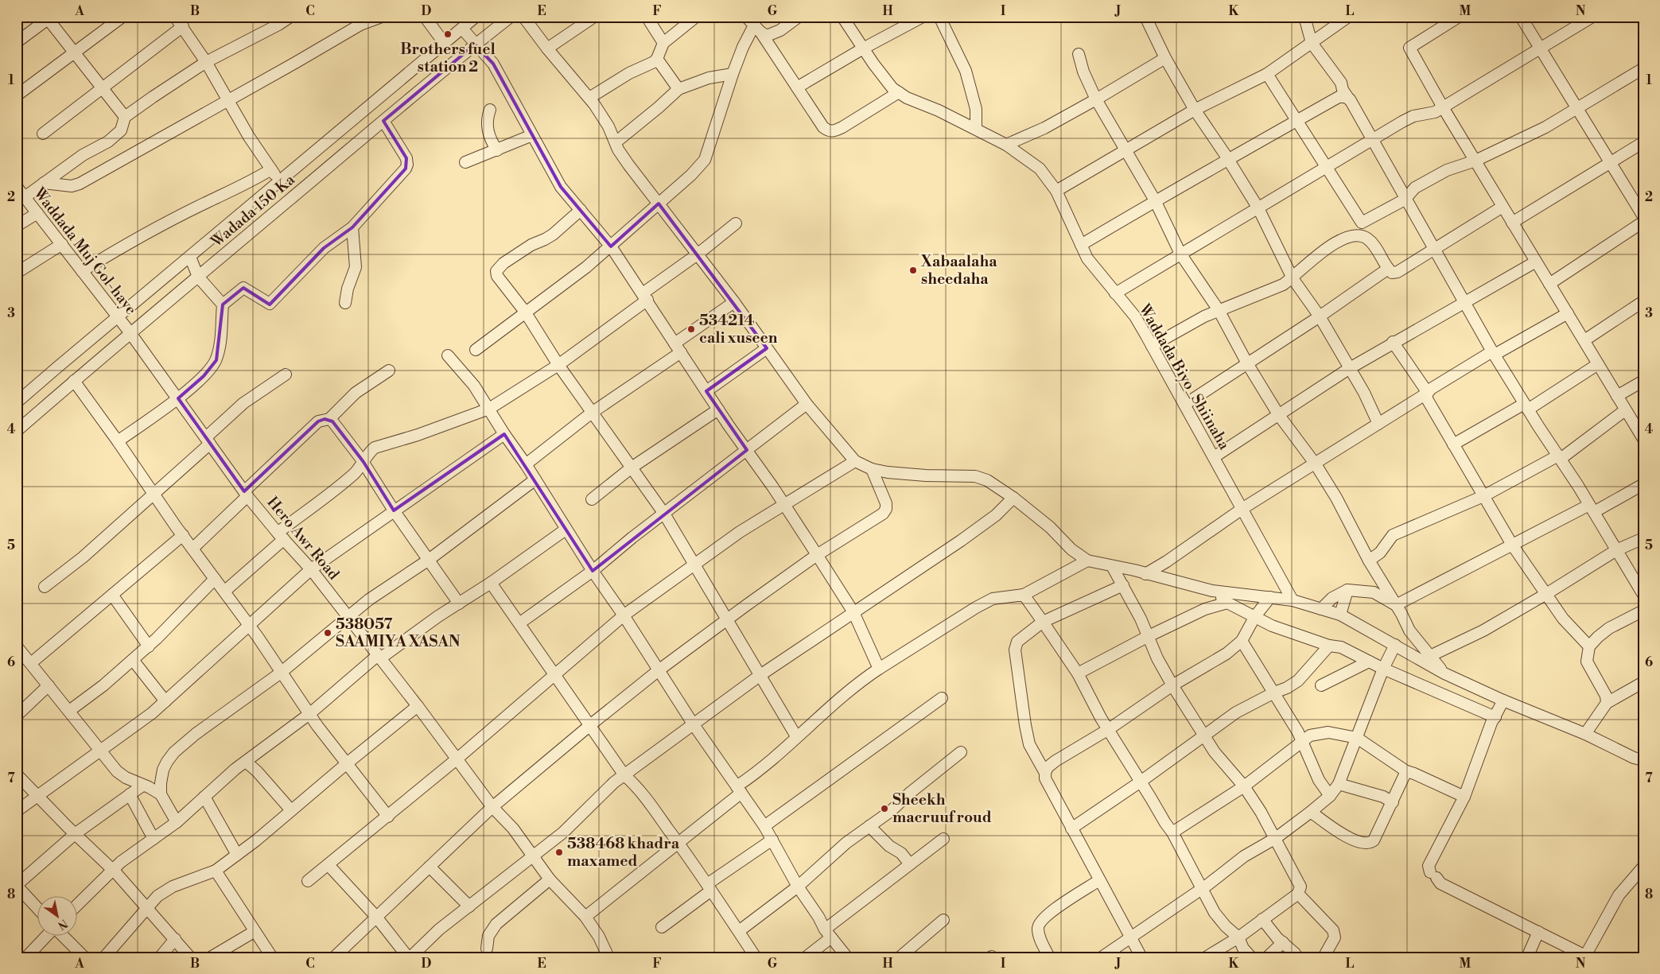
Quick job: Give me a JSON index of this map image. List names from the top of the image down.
{
  "streets": {
    "street": [
      "Wadada 150 Ka",
      "Waddada Muj Gol-haye",
      "Waddada Biyo_Shiinaha",
      "Hero Awr Road"
    ]
  },
  "crossings": [
    ["Wadada 150 Ka", "Waddada Muj Gol-haye"],
    ["Wadada 150 Ka", "Hero Awr Road"],
    ["Waddada Muj Gol-haye", "Hero Awr Road"]
  ],
  "places": [
    "Brothers fuel station 2",
    "Xabaalaha sheedaha",
    "534214 cali xuseen",
    "538057 SAAMIYA XASAN",
    "Sheekh macruuf roud",
    "538468 khadra maxamed"
  ],
  "north": "bottom right",
  "grid": {
    "columns": [
      "A",
      "B",
      "C",
      "D",
      "E",
      "F",
      "G",
      "H",
      "I",
      "J",
      "K",
      "L",
      "M",
      "N"
    ],
    "rows": [
      "1",
      "2",
      "3",
      "4",
      "5",
      "6",
      "7",
      "8"
    ]
  }
}
